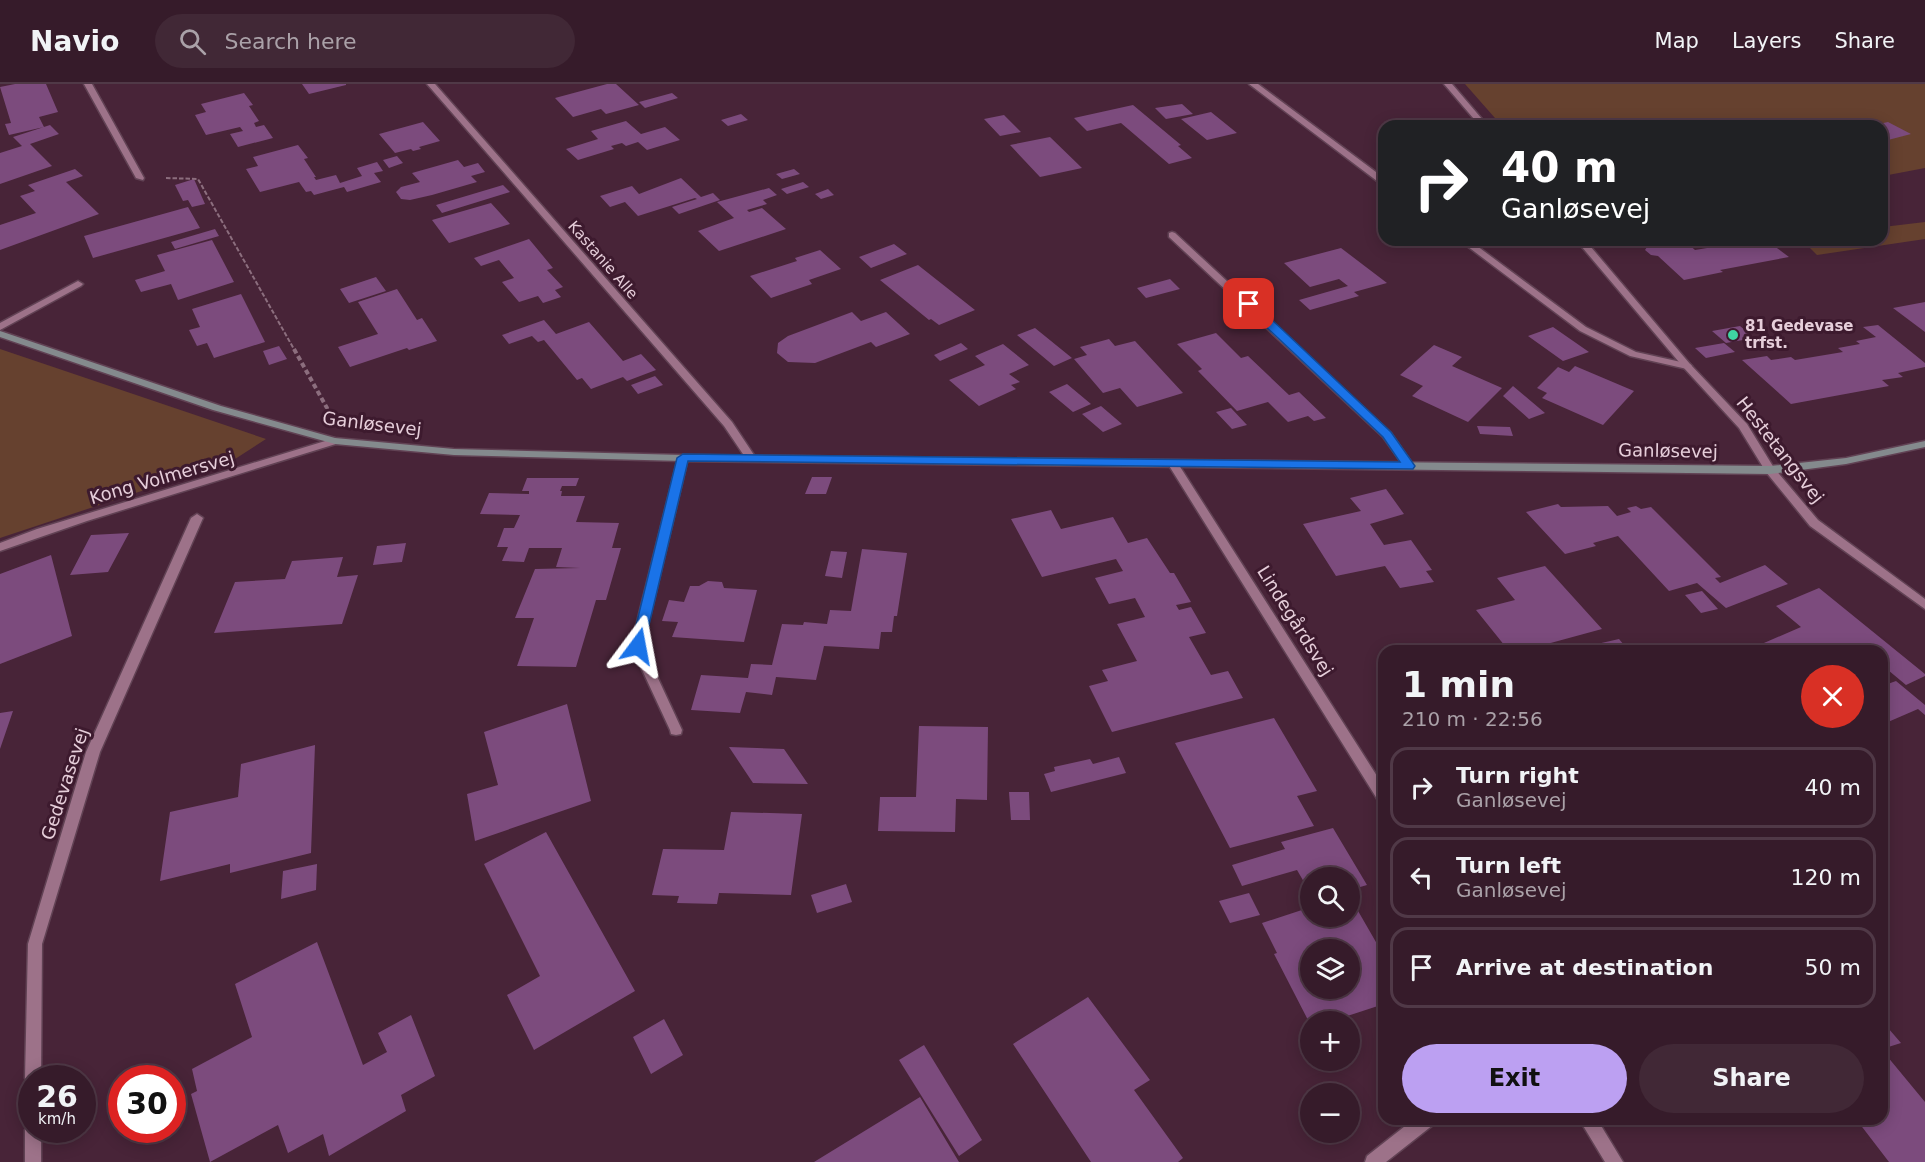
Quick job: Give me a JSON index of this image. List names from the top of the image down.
{
  "streets": {
    "street": [
      "Kastanie Alle",
      "Ganløsevej",
      "Hestetangsvej",
      "Kong Volmersvej",
      "Lindegårdsvej",
      "Gedevasevej"
    ]
  },
  "crossings": [
    ["Kastanie Alle", "Ganløsevej"],
    ["Ganløsevej", "Hestetangsvej"],
    ["Ganløsevej", "Kong Volmersvej"],
    ["Ganløsevej", "Lindegårdsvej"]
  ],
  "places": ["81 Gedevase trfst."],
  "page": {
    "header": "Navio",
    "search": "Search here",
    "nav": ["Map", "Layers", "Share"],
    "turn": ["40 m", "Ganløsevej"],
    "heading": ["1 min", "210 m · 22:56"],
    "list": [
      {
        "name": "Turn right",
        "note": "Ganløsevej",
        "value": "40 m"
      },
      {
        "name": "Turn left",
        "note": "Ganløsevej",
        "value": "120 m"
      },
      {
        "name": "Arrive at destination",
        "value": "50 m"
      }
    ],
    "map_buttons": ["+", "−"],
    "buttons": ["Exit", "Share"],
    "speed": "26 km/h",
    "limit": "30"
  }
}
